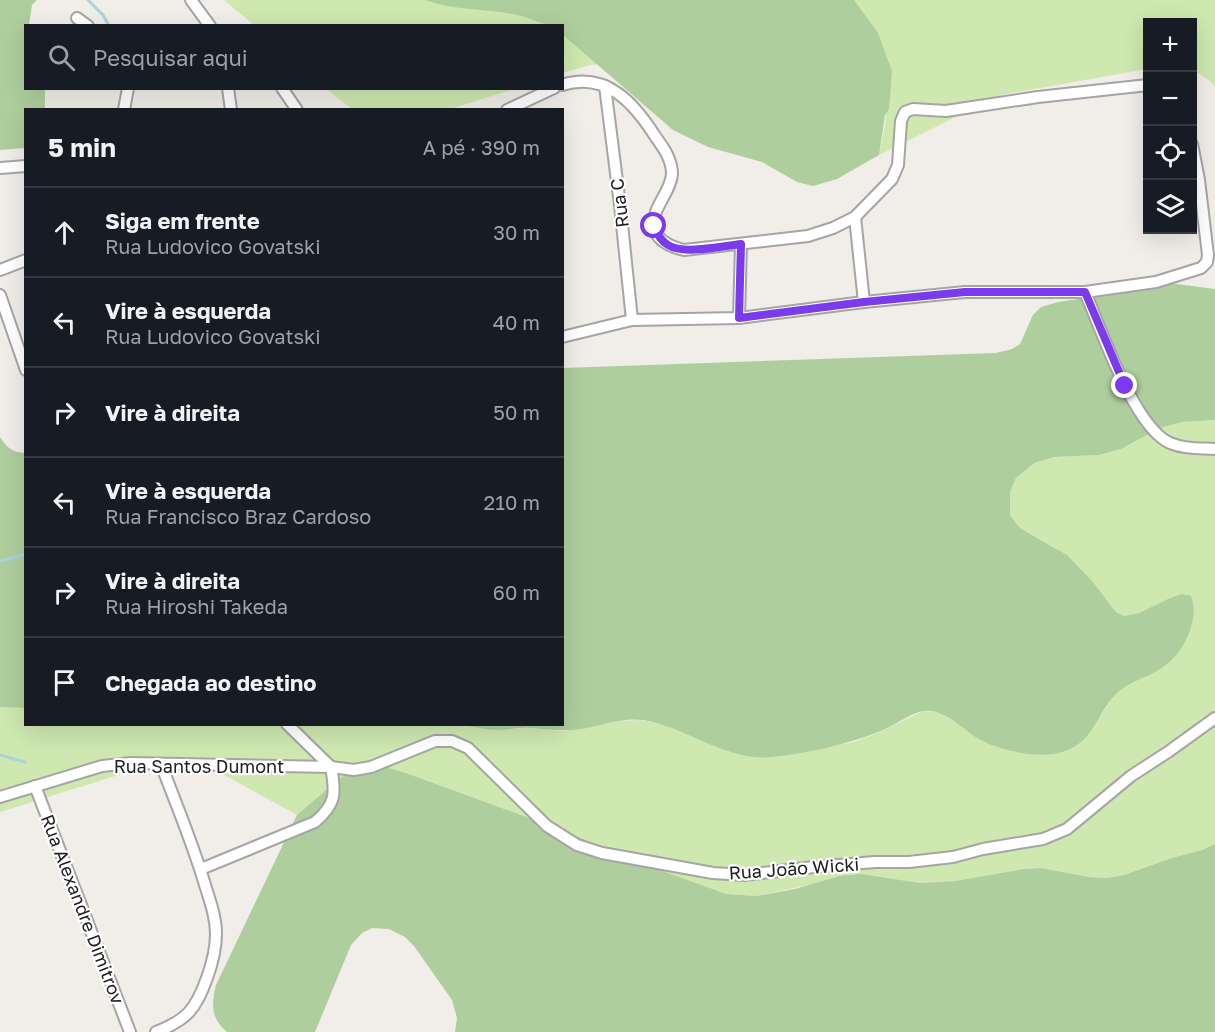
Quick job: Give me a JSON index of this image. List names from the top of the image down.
{
  "streets": {
    "street": [
      "Rua C",
      "Rua Santos Dumont",
      "Rua João Wicki",
      "Rua Alexandre Dimitrov"
    ]
  },
  "crossings": [
    ["Rua Santos Dumont", "Rua João Wicki"],
    ["Rua Santos Dumont", "Rua Alexandre Dimitrov"]
  ],
  "page": {
    "map_buttons": ["+", "−"],
    "search": "Pesquisar aqui",
    "heading": ["5 min", "A pé · 390 m"],
    "list": [
      ["Siga em frente", "Rua Ludovico Govatski", "30 m"],
      ["Vire à esquerda", "Rua Ludovico Govatski", "40 m"],
      ["Vire à direita", "50 m"],
      ["Vire à esquerda", "Rua Francisco Braz Cardoso", "210 m"],
      ["Vire à direita", "Rua Hiroshi Takeda", "60 m"],
      "Chegada ao destino"
    ]
  }
}
